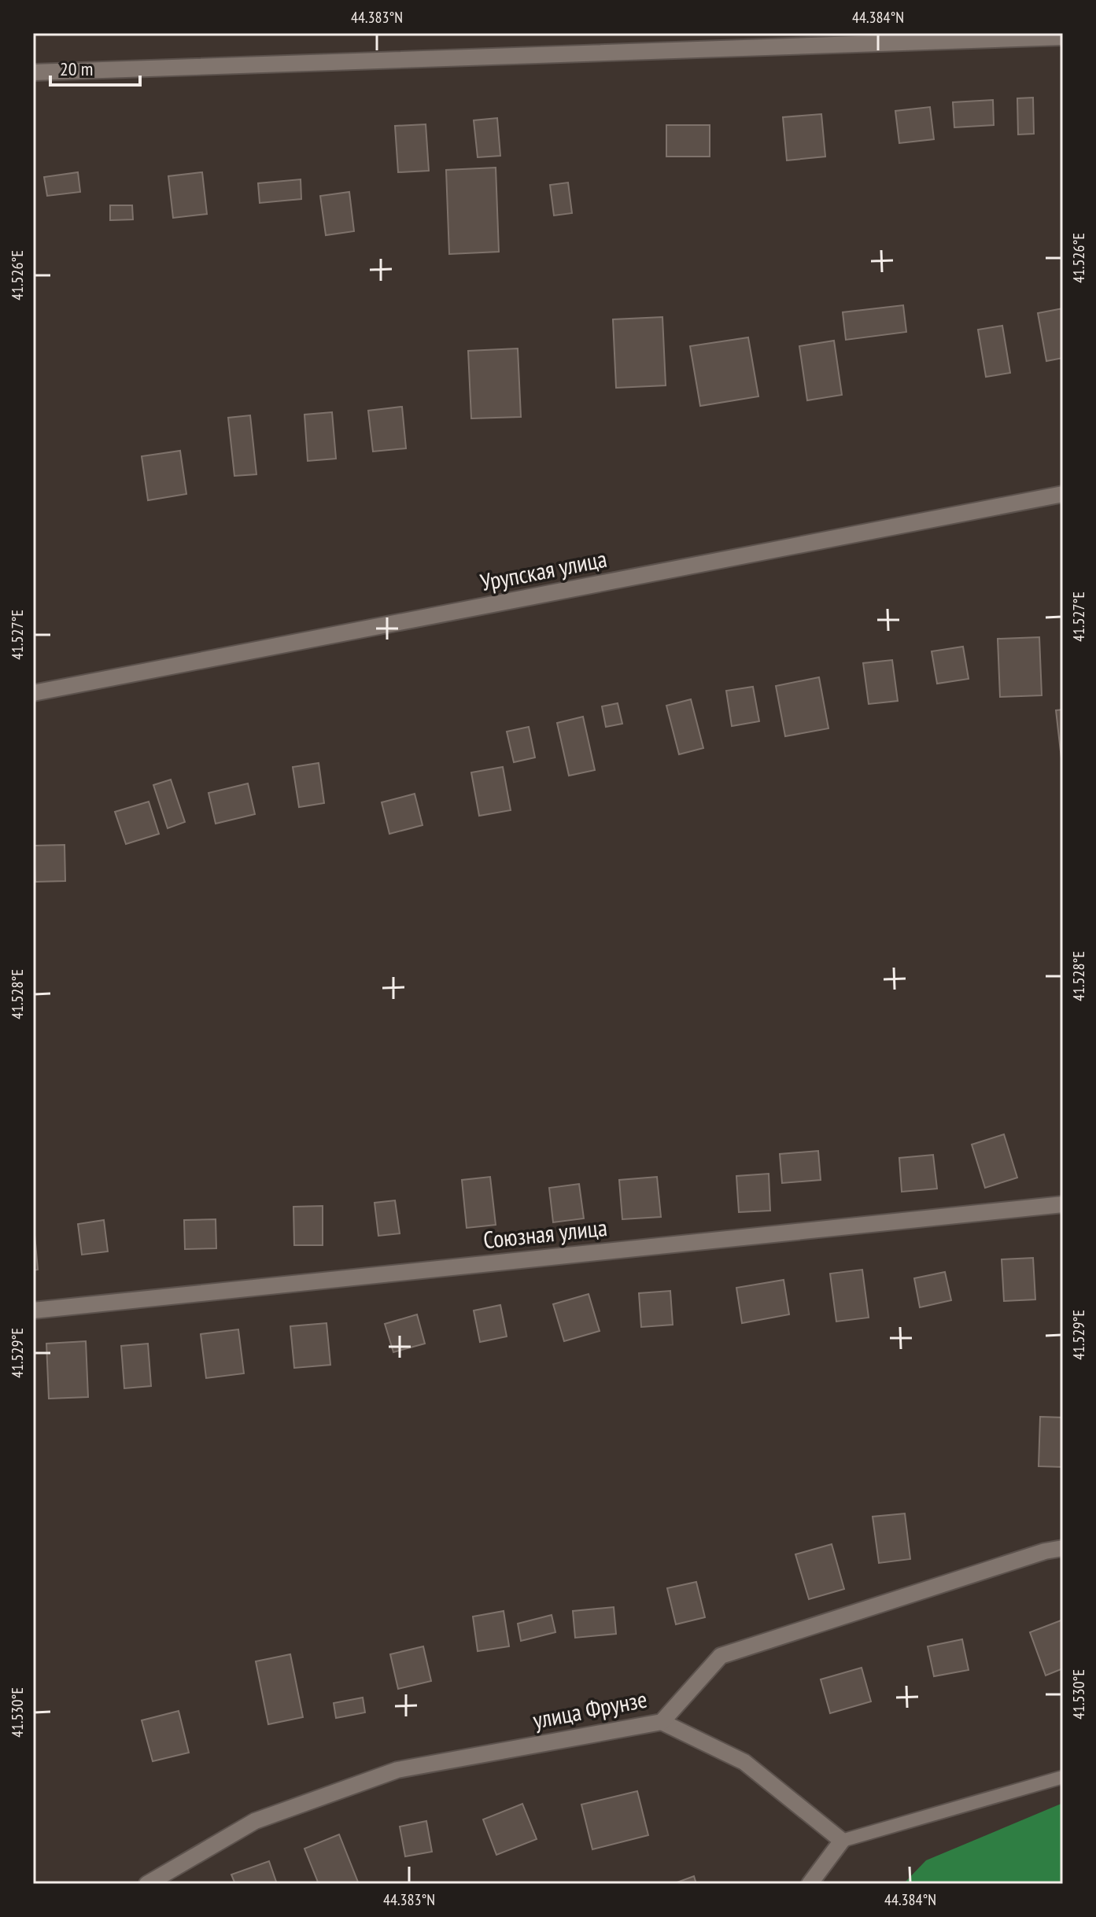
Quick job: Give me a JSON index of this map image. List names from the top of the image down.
{
  "streets": {
    "street": ["Урупская улица", "Союзная улица", "улица Фрунзе"]
  },
  "scale_bar": "20 m",
  "coordinates": [
    "44.383°N",
    "44.384°N",
    "41.526°E",
    "41.527°E",
    "41.528°E",
    "41.529°E",
    "41.530°E"
  ]
}
